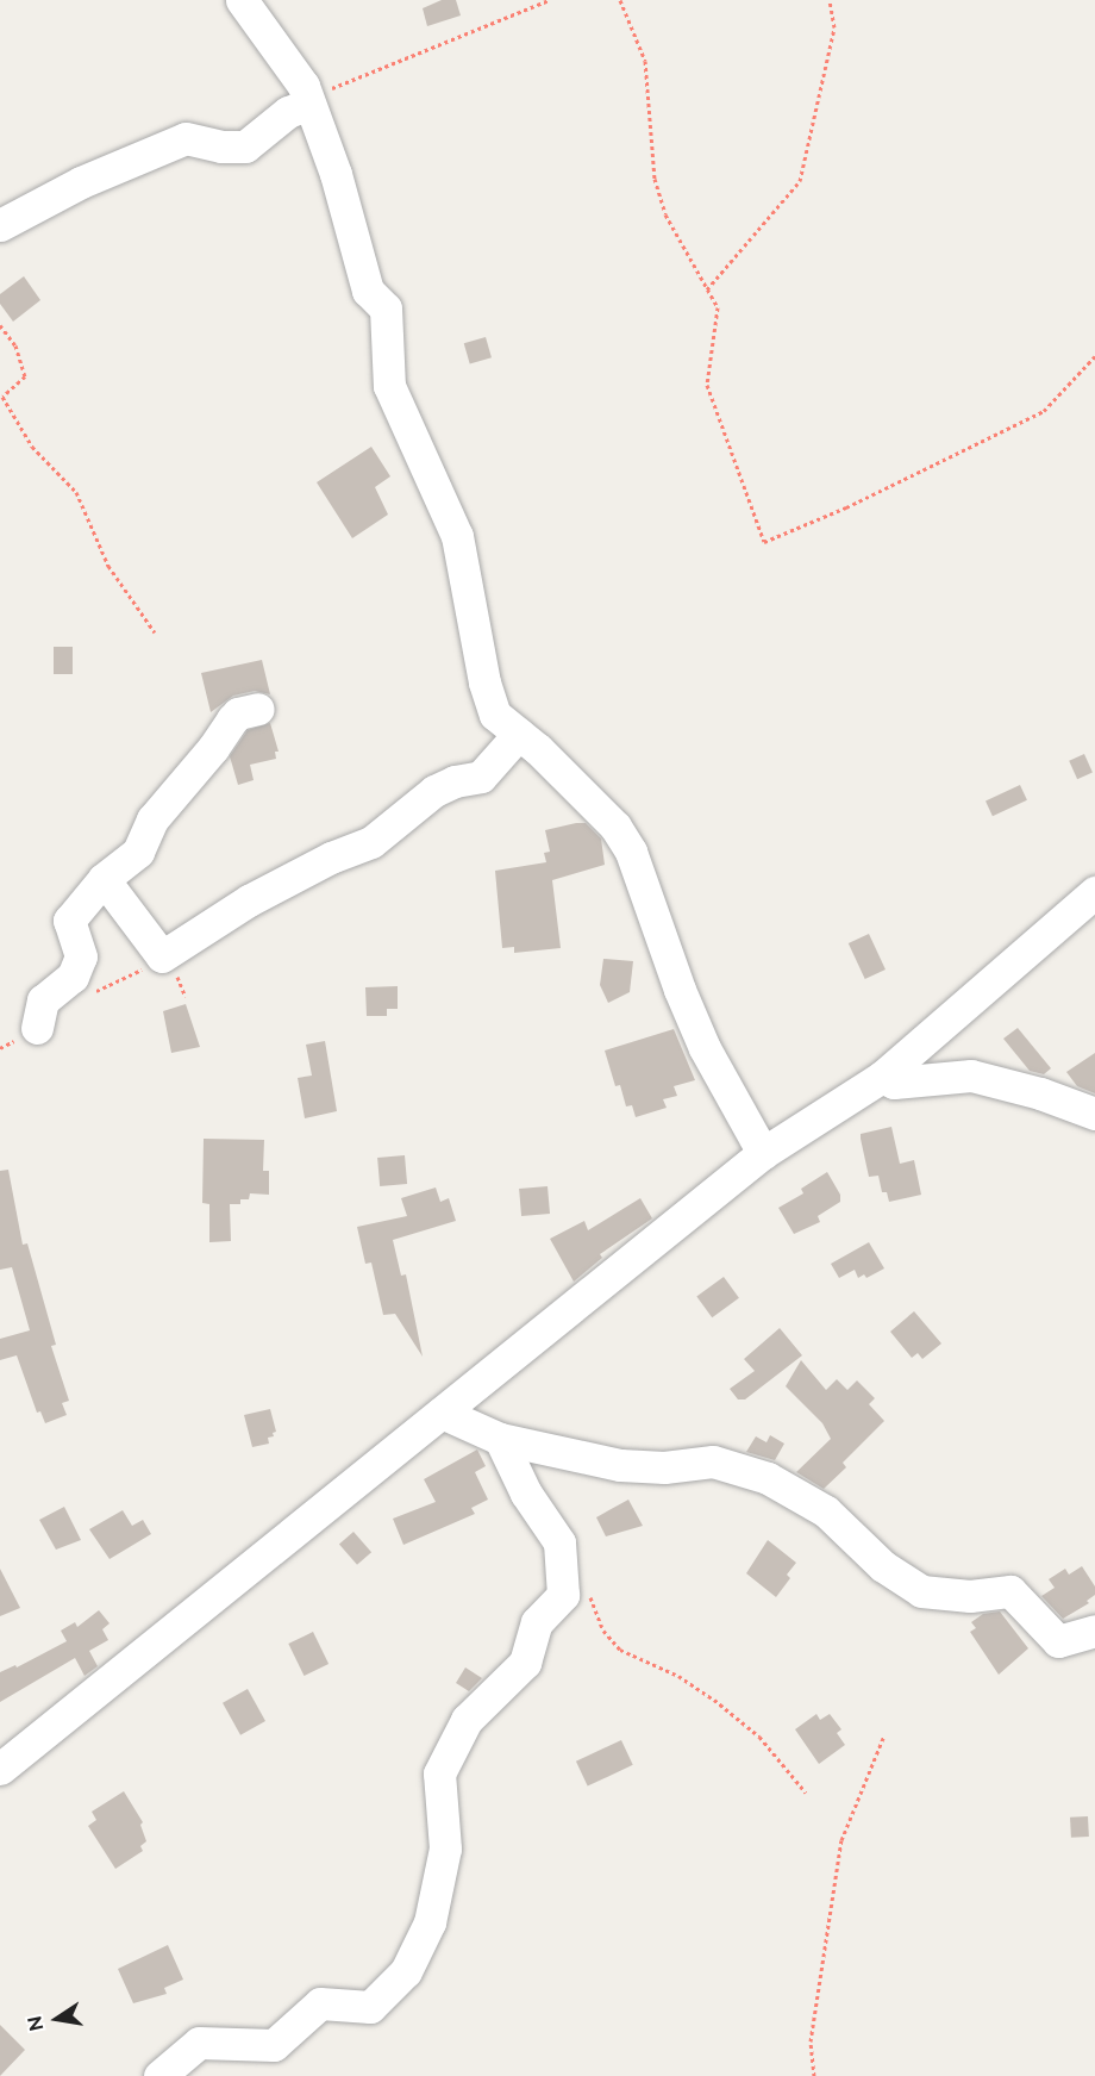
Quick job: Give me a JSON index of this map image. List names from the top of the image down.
{
  "north": "left"
}
